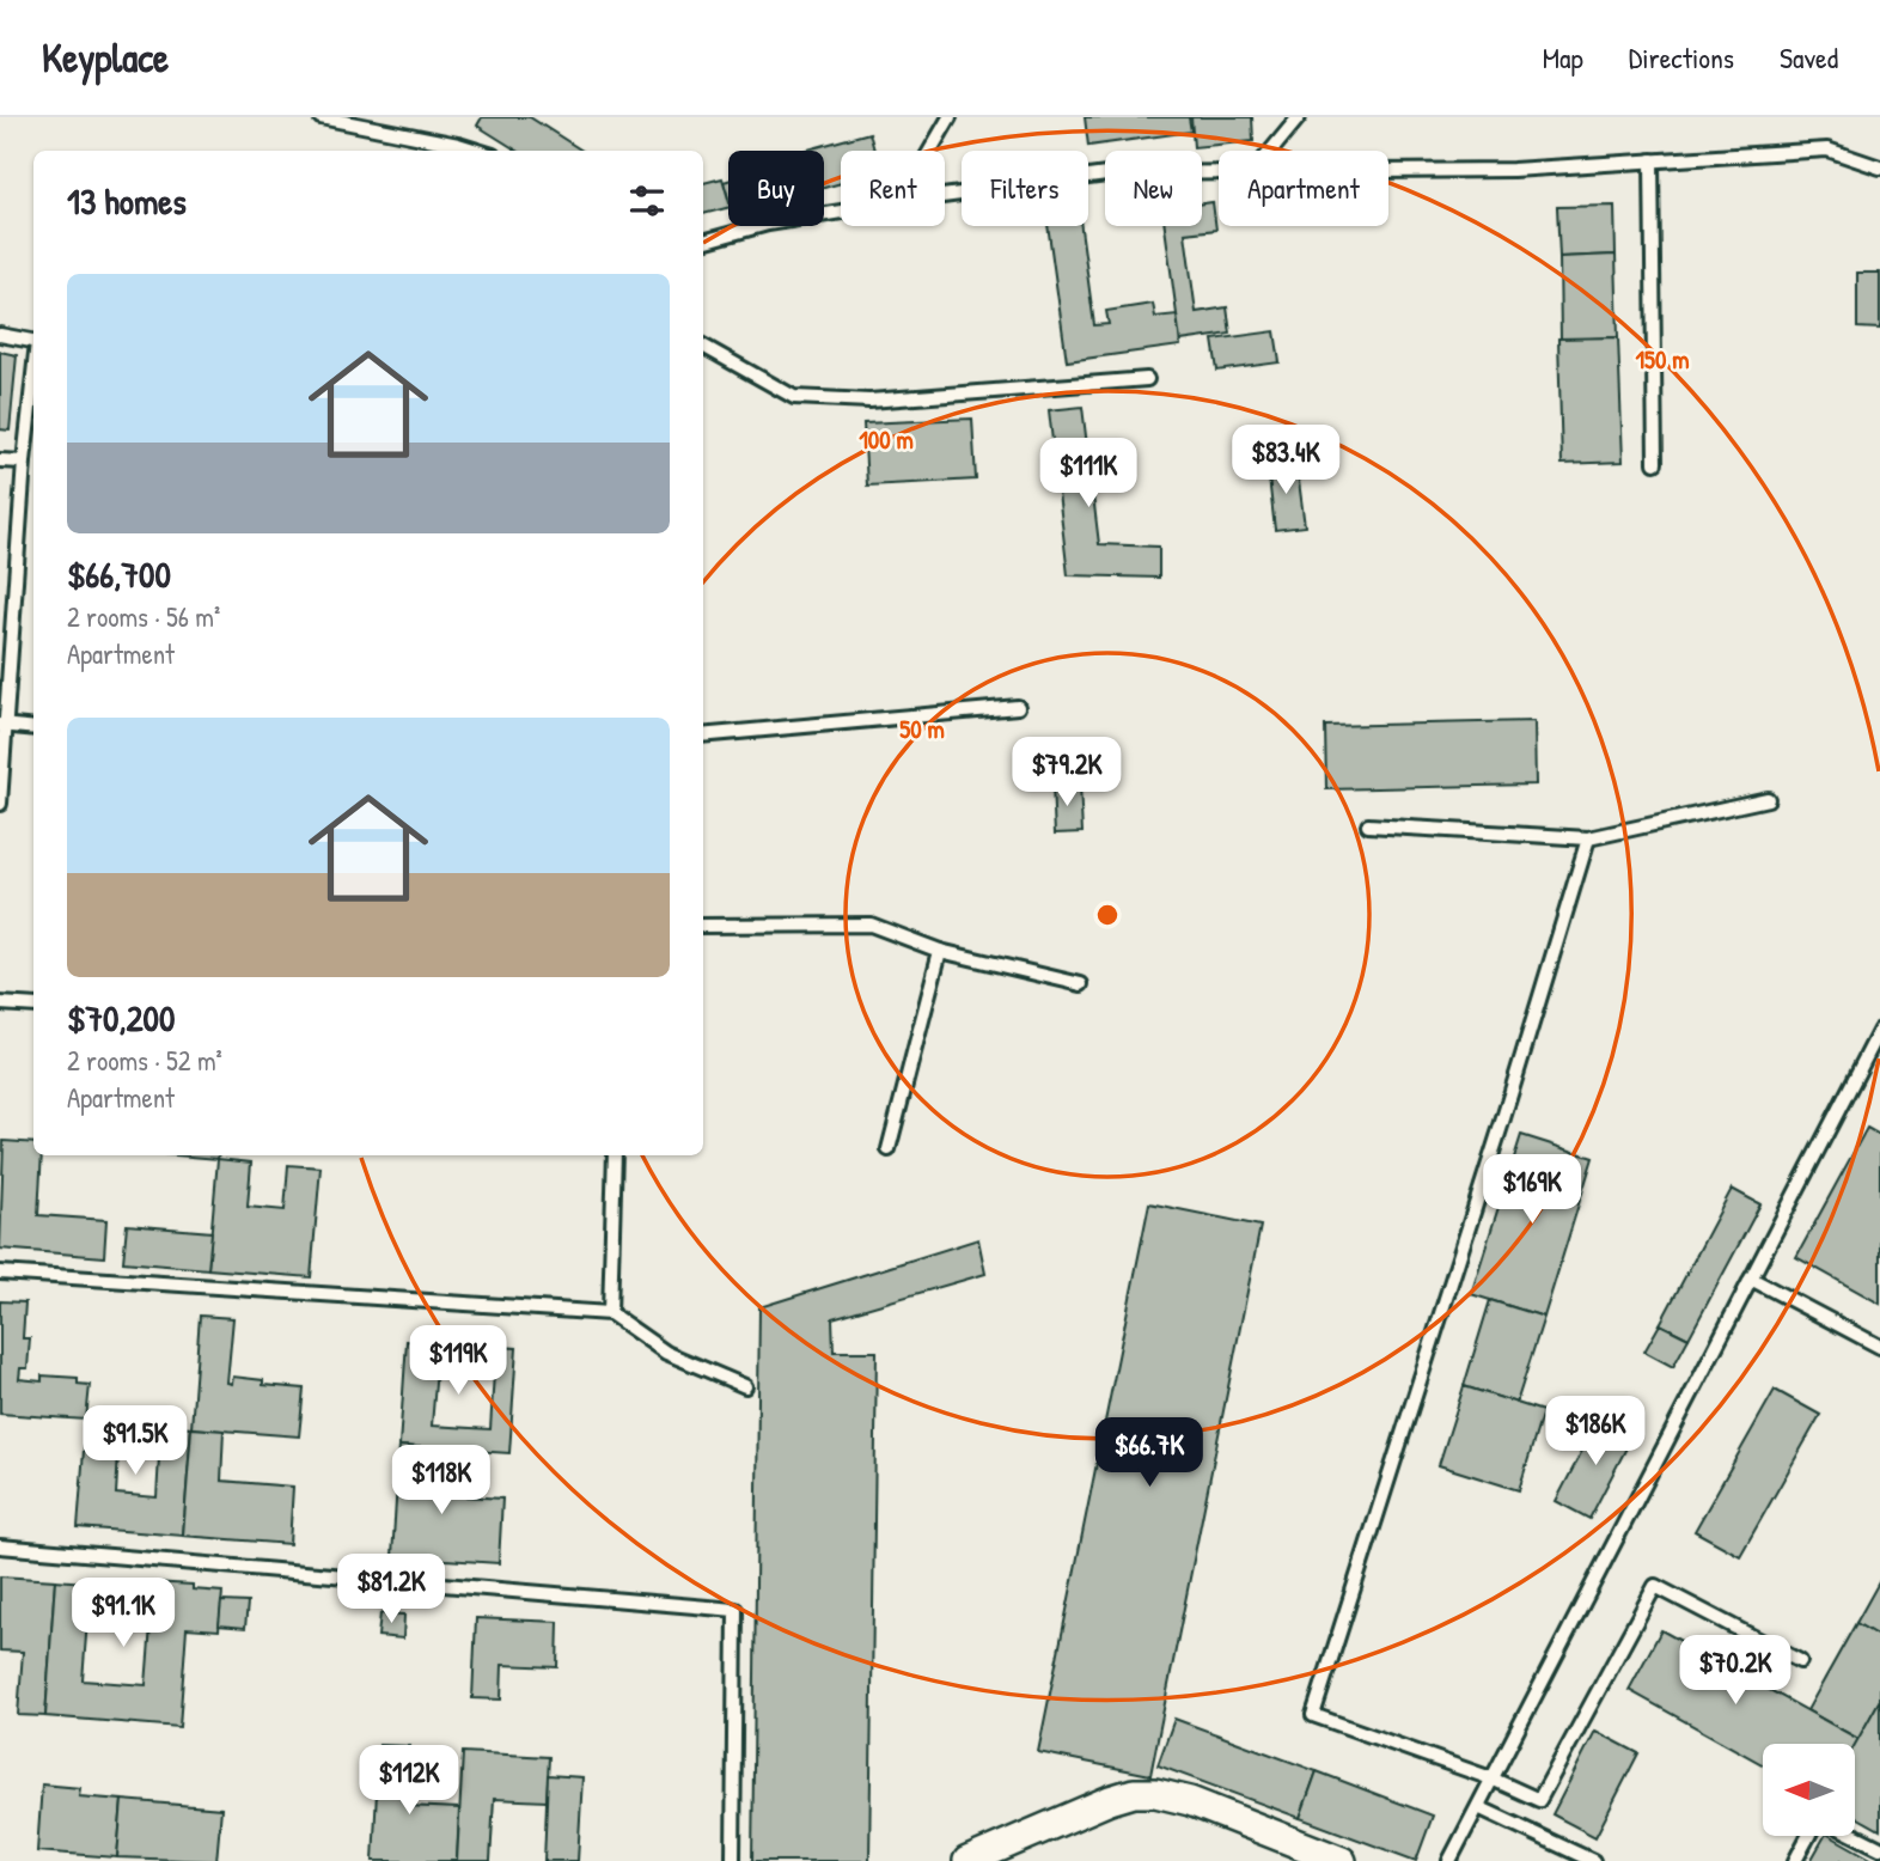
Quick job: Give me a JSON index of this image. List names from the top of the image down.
{
  "north": "left",
  "page": {
    "header": "Keyplace",
    "nav": ["Map", "Directions", "Saved"],
    "chip": [
      "Buy",
      "Rent",
      "Filters",
      "New",
      "Apartment"
    ],
    "heading": "13 homes",
    "list": [
      {
        "name": "$66,700",
        "note": "2 rooms · 56 m² · Apartment"
      },
      {
        "name": "$70,200",
        "note": "2 rooms · 52 m² · Apartment"
      }
    ],
    "price": [
      "$83.4K",
      "$111K",
      "$79.2K",
      "$169K",
      "$119K",
      "$186K",
      "$91.5K",
      "$66.7K",
      "$118K",
      "$81.2K",
      "$91.1K",
      "$70.2K",
      "$112K"
    ]
  },
  "rings": ["150 m", "100 m", "50 m"]
}
